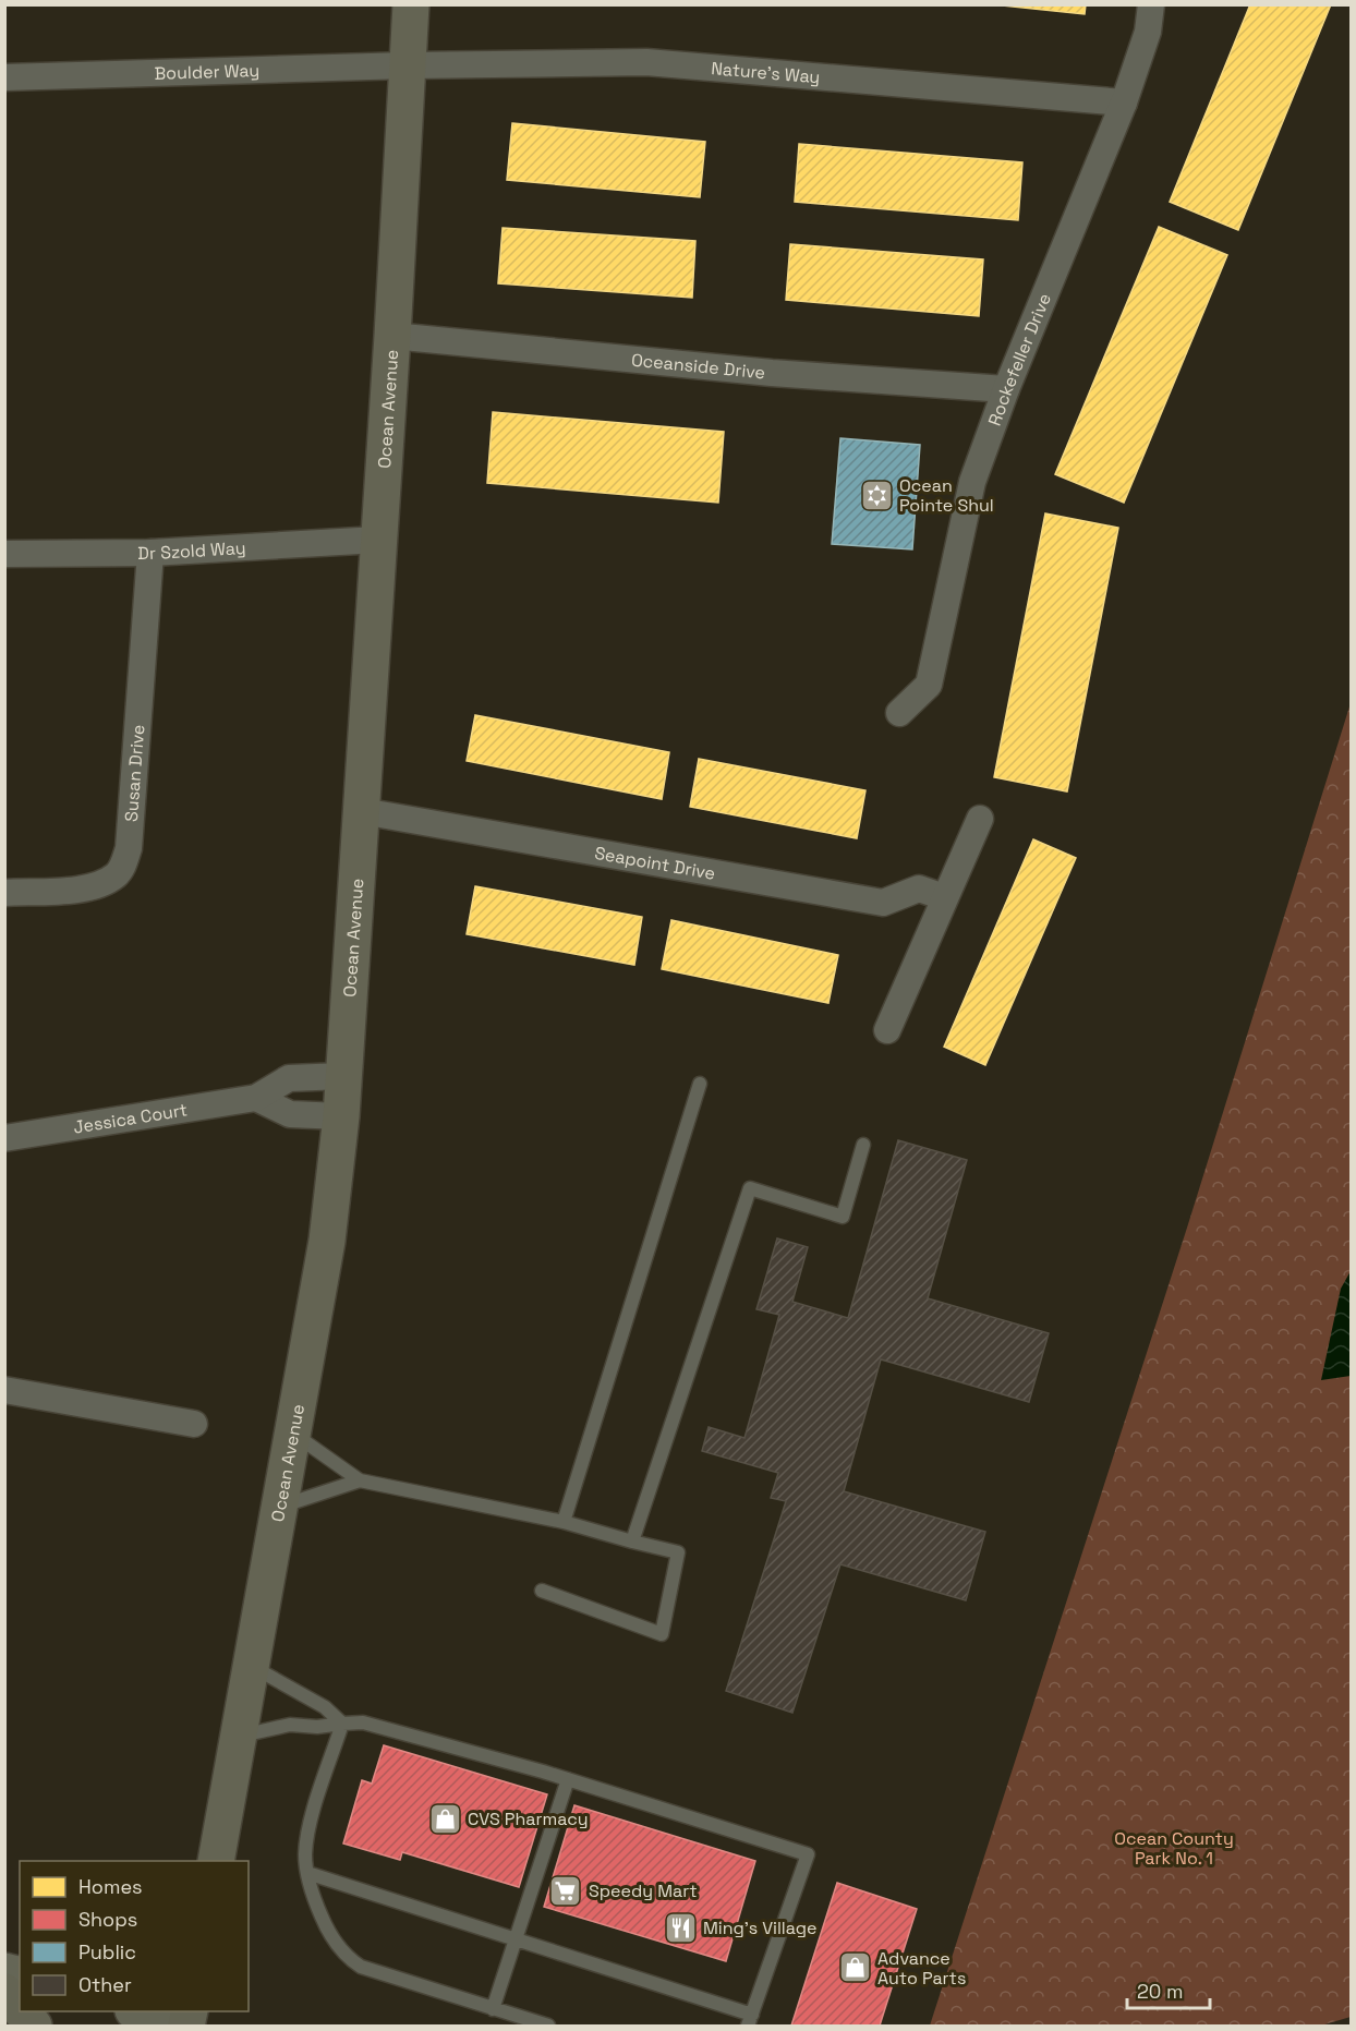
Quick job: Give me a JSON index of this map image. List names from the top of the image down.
{
  "streets": {
    "main road": ["Ocean Avenue"],
    "street": [
      "Boulder Way",
      "Nature's Way",
      "Rockefeller Drive",
      "Oceanside Drive",
      "Dr Szold Way",
      "Susan Drive",
      "Seapoint Drive",
      "Jessica Court"
    ]
  },
  "crossings": [
    ["Boulder Way", "Nature's Way"],
    ["Boulder Way", "Ocean Avenue"],
    ["Nature's Way", "Rockefeller Drive"],
    ["Nature's Way", "Ocean Avenue"],
    ["Rockefeller Drive", "Oceanside Drive"],
    ["Oceanside Drive", "Ocean Avenue"],
    ["Ocean Avenue", "Dr Szold Way"],
    ["Ocean Avenue", "Seapoint Drive"],
    ["Ocean Avenue", "Jessica Court"],
    ["Dr Szold Way", "Susan Drive"]
  ],
  "parks": ["Ocean County Park No. 1"],
  "places": {
    "synagogue": ["Ocean Pointe Shul"],
    "shop": ["CVS Pharmacy", "Advance Auto Parts"],
    "supermarket": ["Speedy Mart"],
    "restaurant": ["Ming's Village"]
  },
  "legend": [
    "Homes",
    "Shops",
    "Public",
    "Other"
  ],
  "scale_bar": "20 m"
}
